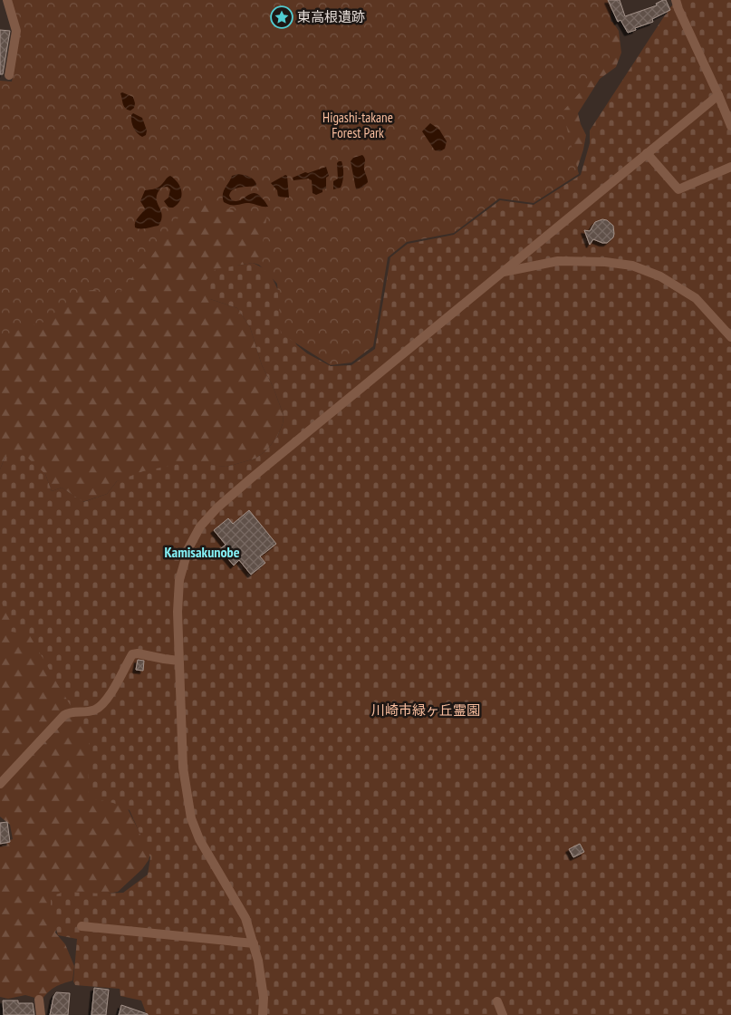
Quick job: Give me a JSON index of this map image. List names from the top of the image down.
{
  "districts": ["Kamisakunobe"],
  "parks": ["Higashi-takane Forest Park", "川崎市緑ヶ丘霊園"],
  "places": {
    "place": ["東高根遺跡"]
  }
}
